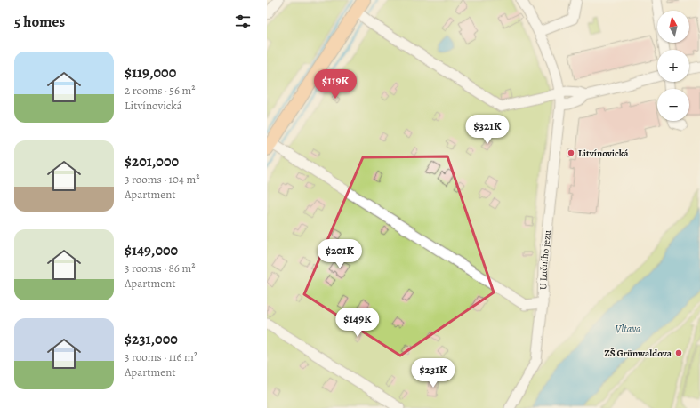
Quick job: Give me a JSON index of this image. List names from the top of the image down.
{
  "streets": {
    "street": ["U Lučního jezu"]
  },
  "water": ["Vltava"],
  "places": ["Litvínovická", "ZŠ Grünwaldova"],
  "north": "top",
  "page": {
    "heading": "5 homes",
    "map_buttons": ["+", "−"],
    "list": [
      {
        "name": "$119,000",
        "note": "2 rooms · 56 m² · Litvínovická"
      },
      {
        "name": "$201,000",
        "note": "3 rooms · 104 m² · Apartment"
      },
      {
        "name": "$149,000",
        "note": "3 rooms · 86 m² · Apartment"
      },
      {
        "name": "$231,000",
        "note": "3 rooms · 116 m² · Apartment"
      }
    ],
    "price": [
      "$119K",
      "$321K",
      "$201K",
      "$149K",
      "$231K"
    ]
  }
}
